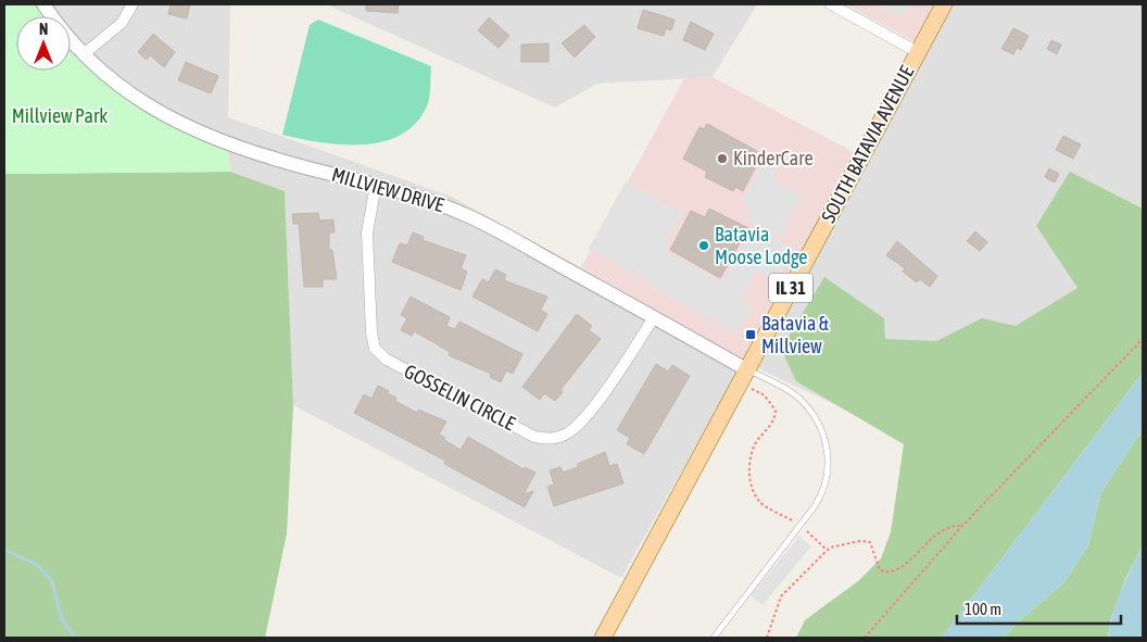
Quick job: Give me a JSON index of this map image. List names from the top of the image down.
{
  "streets": {
    "main road": ["SOUTH BATAVIA AVENUE", "IL 31"],
    "street": ["MILLVIEW DRIVE", "GOSSELIN CIRCLE"]
  },
  "crossings": [
    ["SOUTH BATAVIA AVENUE", "MILLVIEW DRIVE"],
    ["MILLVIEW DRIVE", "GOSSELIN CIRCLE"]
  ],
  "parks": ["Millview Park"],
  "places": {
    "other": ["KinderCare", "Batavia Moose Lodge"],
    "transit": ["Batavia & Millview"]
  },
  "scale_bar": "100 m",
  "north": "top"
}
